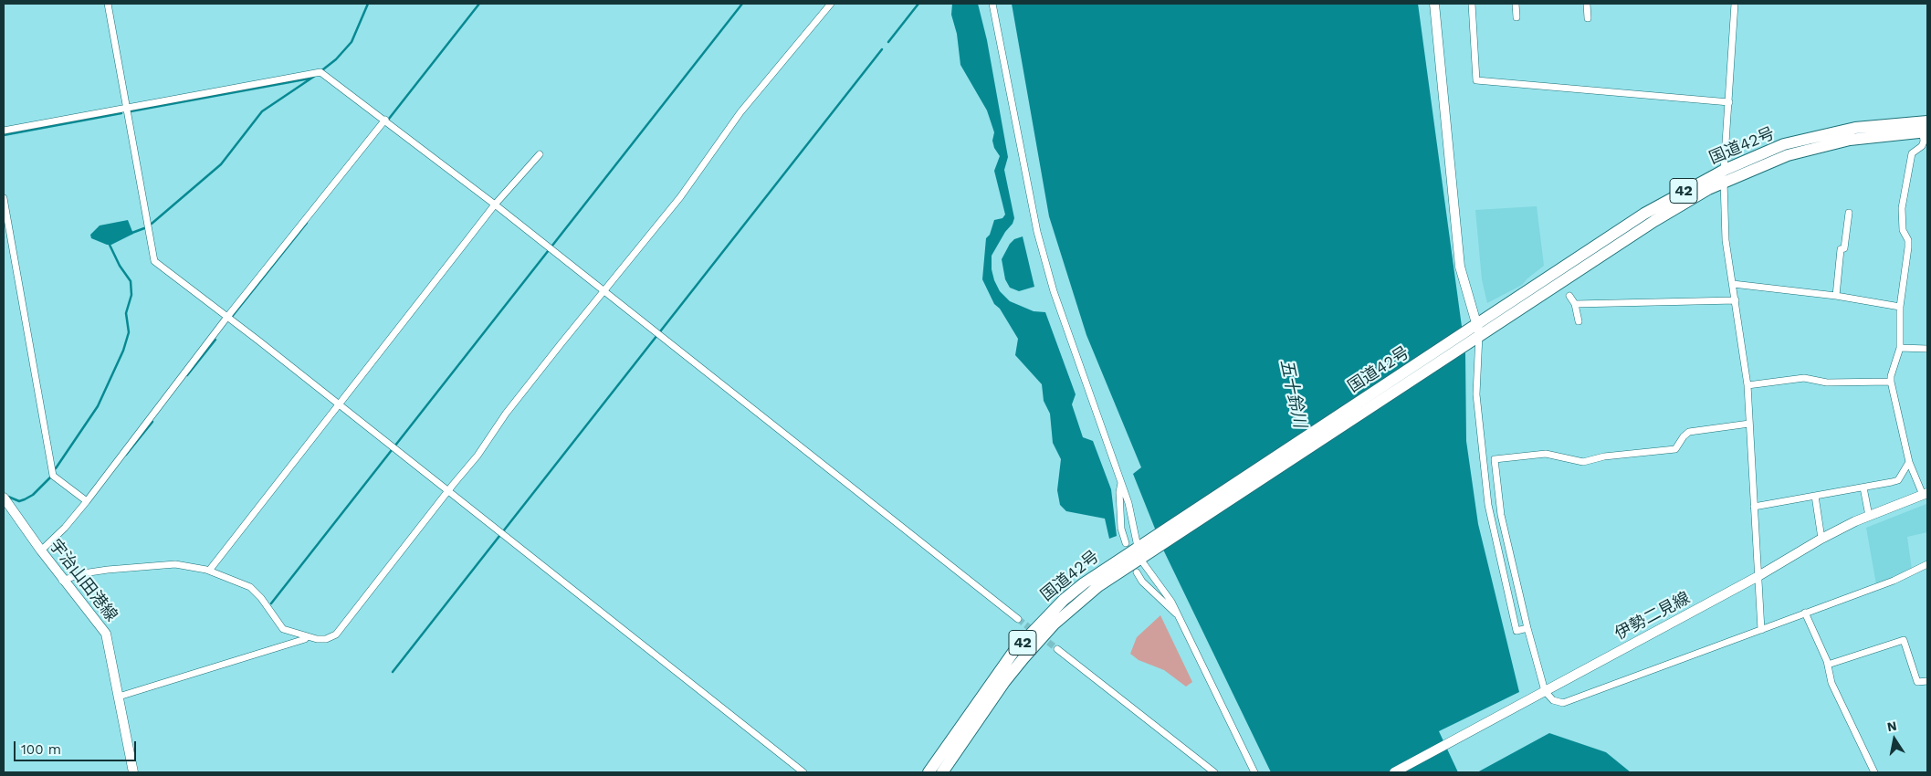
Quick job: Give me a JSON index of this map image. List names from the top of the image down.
{
  "streets": {
    "highway": ["国道42号", "42"],
    "main road": ["宇治山田港線", "伊勢二見線"]
  },
  "water": ["五十鈴川"],
  "scale_bar": "100 m",
  "north": "top"
}
